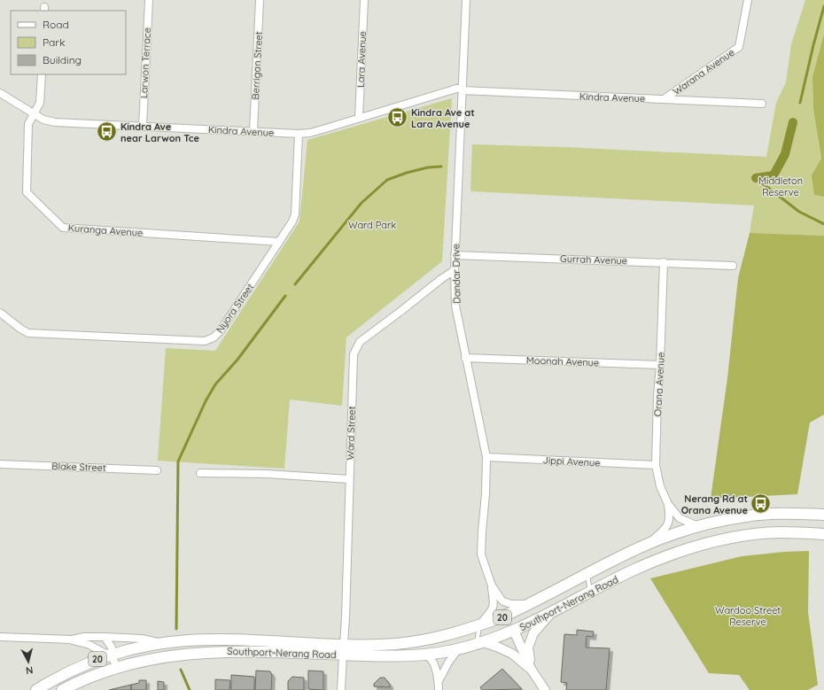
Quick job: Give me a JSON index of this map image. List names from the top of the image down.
{
  "streets": {
    "main road": ["Southport-Nerang Road", "20"],
    "street": [
      "Lara Avenue",
      "Larwon Terrace",
      "Berrigan Street",
      "Warana Avenue",
      "Kindra Avenue",
      "Kuranga Avenue",
      "Gurrah Avenue",
      "Dandar Drive",
      "Nyora Street",
      "Moonah Avenue",
      "Orana Avenue",
      "Ward Street",
      "Jippi Avenue",
      "Blake Street"
    ]
  },
  "crossings": [
    ["Lara Avenue", "Kindra Avenue"],
    ["Larwon Terrace", "Kindra Avenue"],
    ["Berrigan Street", "Kindra Avenue"],
    ["Warana Avenue", "Kindra Avenue"],
    ["Kindra Avenue", "Kuranga Avenue"],
    ["Kindra Avenue", "Dandar Drive"],
    ["Kindra Avenue", "Nyora Street"],
    ["Kuranga Avenue", "Nyora Street"],
    ["Gurrah Avenue", "Dandar Drive"],
    ["Gurrah Avenue", "Orana Avenue"],
    ["Dandar Drive", "Moonah Avenue"],
    ["Dandar Drive", "Ward Street"],
    ["Dandar Drive", "Jippi Avenue"],
    ["Dandar Drive", "Southport-Nerang Road"],
    ["Moonah Avenue", "Orana Avenue"],
    ["Orana Avenue", "Jippi Avenue"],
    ["Orana Avenue", "Southport-Nerang Road"],
    ["Ward Street", "Southport-Nerang Road"],
    ["Southport-Nerang Road", "20"]
  ],
  "parks": ["Middleton Reserve", "Ward Park", "Wardoo Street Reserve"],
  "places": {
    "bus stop": ["Kindra Ave at Lara Avenue", "Kindra Ave near Larwon Tce", "Nerang Rd at Orana Avenue"]
  },
  "legend": ["Road", "Park", "Building"],
  "north": "bottom"
}
